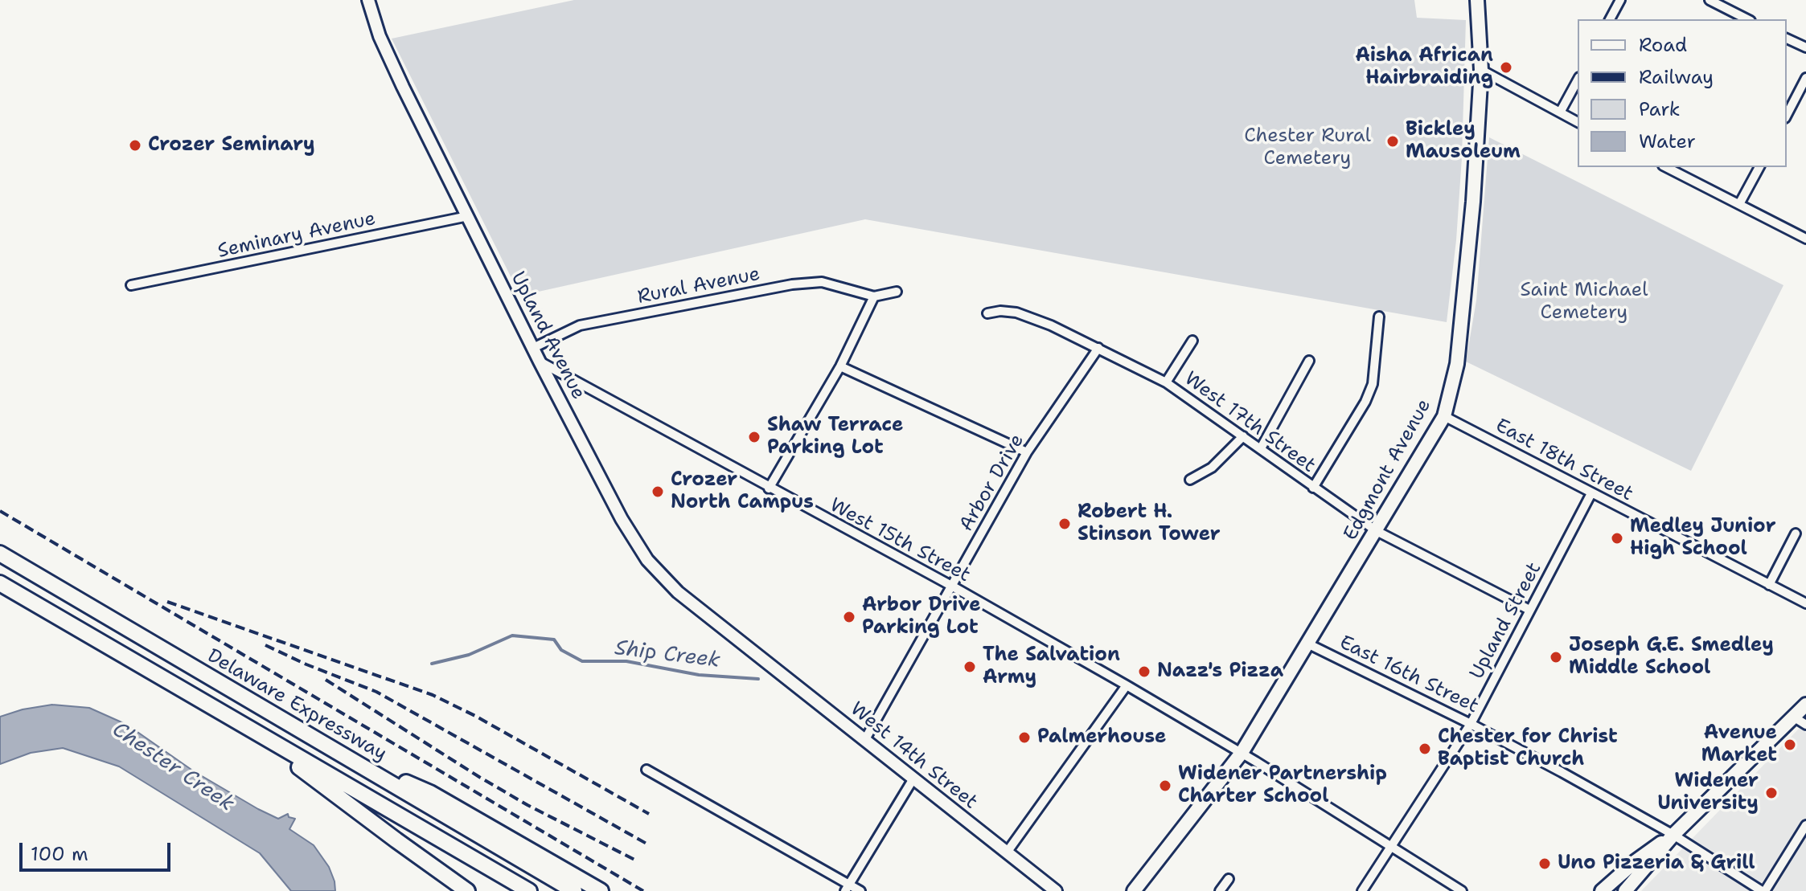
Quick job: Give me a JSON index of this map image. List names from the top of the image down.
{
  "streets": {
    "highway": ["Delaware Expressway"],
    "main road": ["Upland Avenue", "Edgmont Avenue", "West 14th Street"],
    "street": [
      "Seminary Avenue",
      "Rural Avenue",
      "West 17th Street",
      "East 18th Street",
      "Arbor Drive",
      "West 15th Street",
      "Upland Street",
      "East 16th Street"
    ]
  },
  "crossings": [
    ["Seminary Avenue", "Upland Avenue"],
    ["Rural Avenue", "Upland Avenue"],
    ["Upland Avenue", "West 15th Street"],
    ["Upland Avenue", "West 14th Street"],
    ["West 17th Street", "Edgmont Avenue"],
    ["West 17th Street", "Arbor Drive"],
    ["West 17th Street", "Upland Street"],
    ["East 18th Street", "Edgmont Avenue"],
    ["East 18th Street", "Upland Street"],
    ["Edgmont Avenue", "West 15th Street"],
    ["Edgmont Avenue", "East 16th Street"],
    ["Arbor Drive", "West 15th Street"],
    ["Arbor Drive", "West 14th Street"],
    ["West 15th Street", "Upland Street"],
    ["Upland Street", "East 16th Street"]
  ],
  "water": ["Ship Creek", "Chester Creek"],
  "parks": ["Chester Rural Cemetery", "Saint Michael Cemetery"],
  "places": [
    "Aisha African Hairbraiding",
    "Bickley Mausoleum",
    "Crozer Seminary",
    "Shaw Terrace Parking Lot",
    "Crozer North Campus",
    "Robert H. Stinson Tower",
    "Medley Junior High School",
    "Arbor Drive Parking Lot",
    "Joseph G.E. Smedley Middle School",
    "The Salvation Army",
    "Nazz's Pizza",
    "Palmerhouse",
    "Avenue Market",
    "Chester for Christ Baptist Church",
    "Widener Partnership Charter School",
    "Widener University",
    "Uno Pizzeria & Grill"
  ],
  "legend": [
    "Road",
    "Railway",
    "Park",
    "Water"
  ],
  "scale_bar": "100 m"
}
